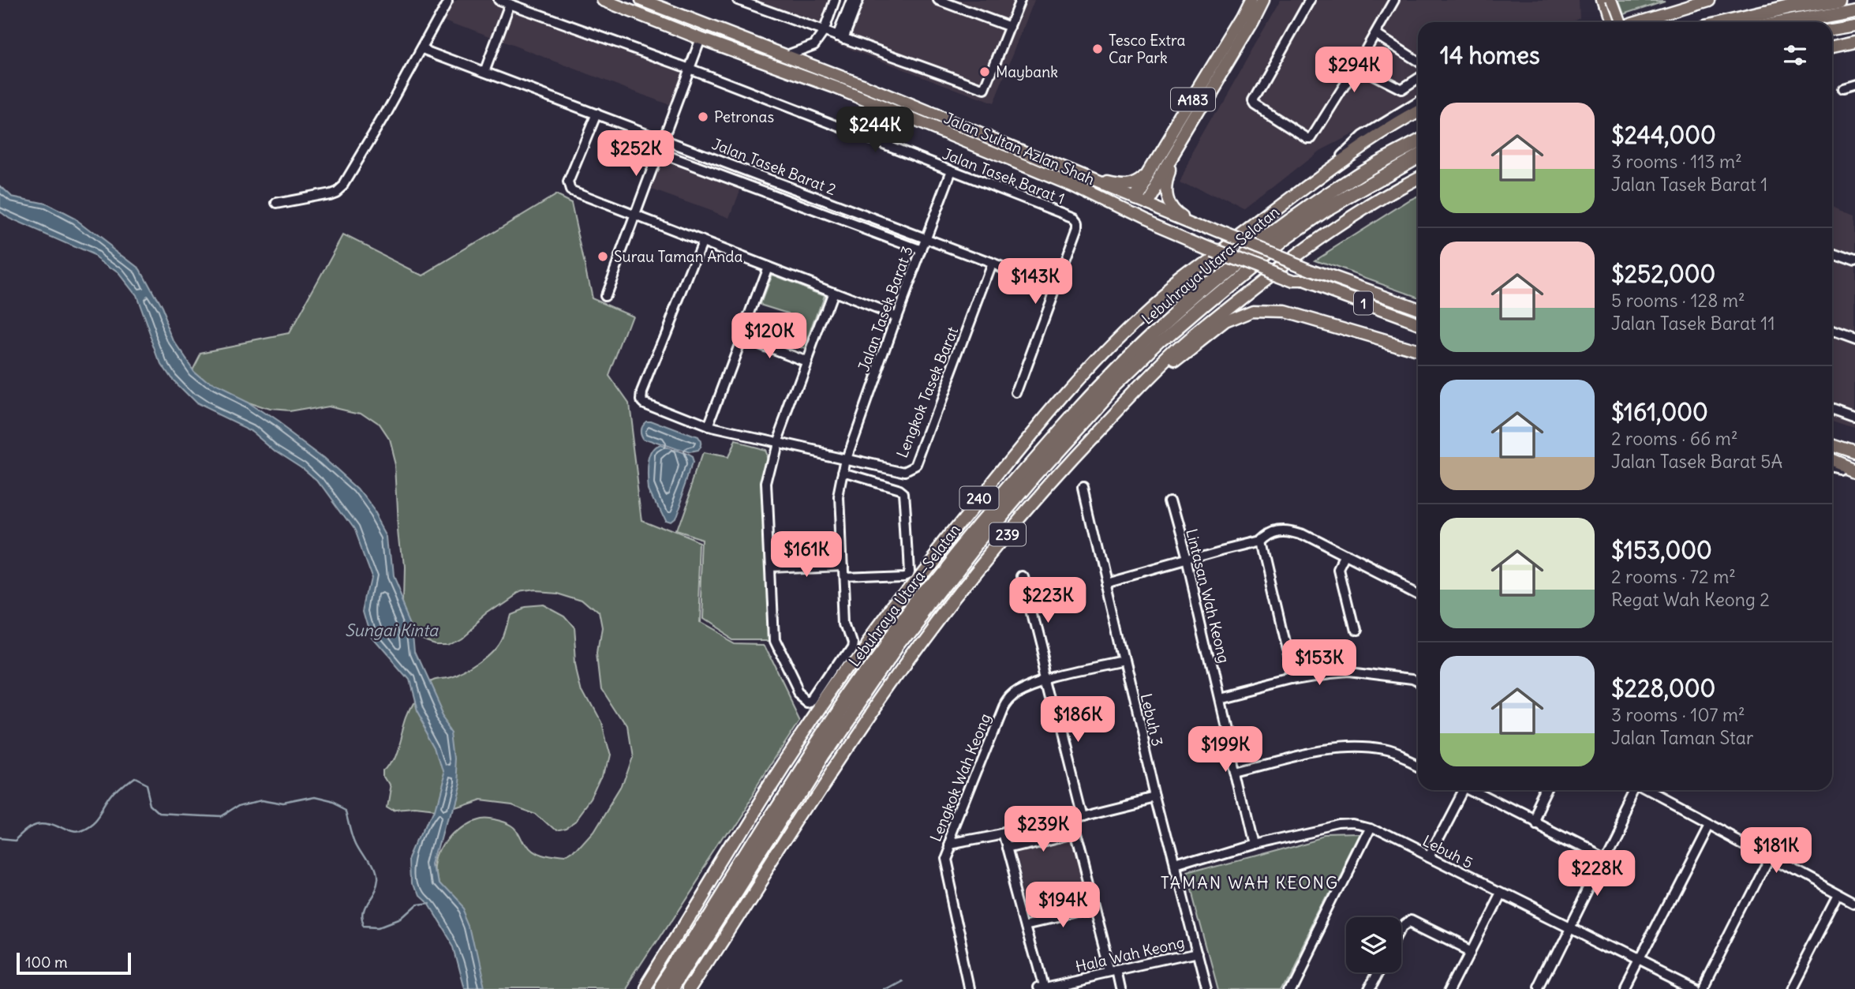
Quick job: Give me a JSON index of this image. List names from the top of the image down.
{
  "streets": {
    "highway": ["Lebuhraya Utara–Selatan"],
    "main road": [
      "A183",
      "Jalan Sultan Azlan Shah",
      "1",
      "240",
      "239"
    ],
    "street": [
      "Jalan Tasek Barat 2",
      "Jalan Tasek Barat 1",
      "Jalan Tasek Barat 3",
      "Lengkok Tasek Barat",
      "Lintasan Wah Keong",
      "Lebuh 3",
      "Lengkok Wah Keong",
      "Lebuh 5",
      "Hala Wah Keong"
    ]
  },
  "crossings": [
    ["A183", "Jalan Sultan Azlan Shah"],
    ["Jalan Tasek Barat 2", "Jalan Tasek Barat 1"],
    ["Jalan Tasek Barat 2", "Jalan Tasek Barat 3"],
    ["Jalan Tasek Barat 2", "Lengkok Tasek Barat"],
    ["Jalan Tasek Barat 1", "Jalan Tasek Barat 3"],
    ["Jalan Tasek Barat 3", "Lengkok Tasek Barat"],
    ["Lintasan Wah Keong", "Lebuh 5"],
    ["Lebuh 3", "Lengkok Wah Keong"],
    ["Lebuh 3", "Lebuh 5"],
    ["Lebuh 3", "Hala Wah Keong"]
  ],
  "districts": ["TAMAN WAH KEONG"],
  "water": ["Sungai Kinta"],
  "places": [
    "Tesco Extra Car Park",
    "Maybank",
    "Petronas",
    "Surau Taman Anda"
  ],
  "scale_bar": "100 m",
  "page": {
    "heading": "14 homes",
    "price": [
      "$294K",
      "$244K",
      "$252K",
      "$143K",
      "$120K",
      "$161K",
      "$223K",
      "$153K",
      "$186K",
      "$199K",
      "$239K",
      "$181K",
      "$228K",
      "$194K"
    ],
    "list": [
      {
        "name": "$244,000",
        "note": "3 rooms · 113 m² · Jalan Tasek Barat 1"
      },
      {
        "name": "$252,000",
        "note": "5 rooms · 128 m² · Jalan Tasek Barat 11"
      },
      {
        "name": "$161,000",
        "note": "2 rooms · 66 m² · Jalan Tasek Barat 5A"
      },
      {
        "name": "$153,000",
        "note": "2 rooms · 72 m² · Regat Wah Keong 2"
      },
      {
        "name": "$228,000",
        "note": "3 rooms · 107 m² · Jalan Taman Star"
      }
    ],
    "scale": "100 m"
  }
}
